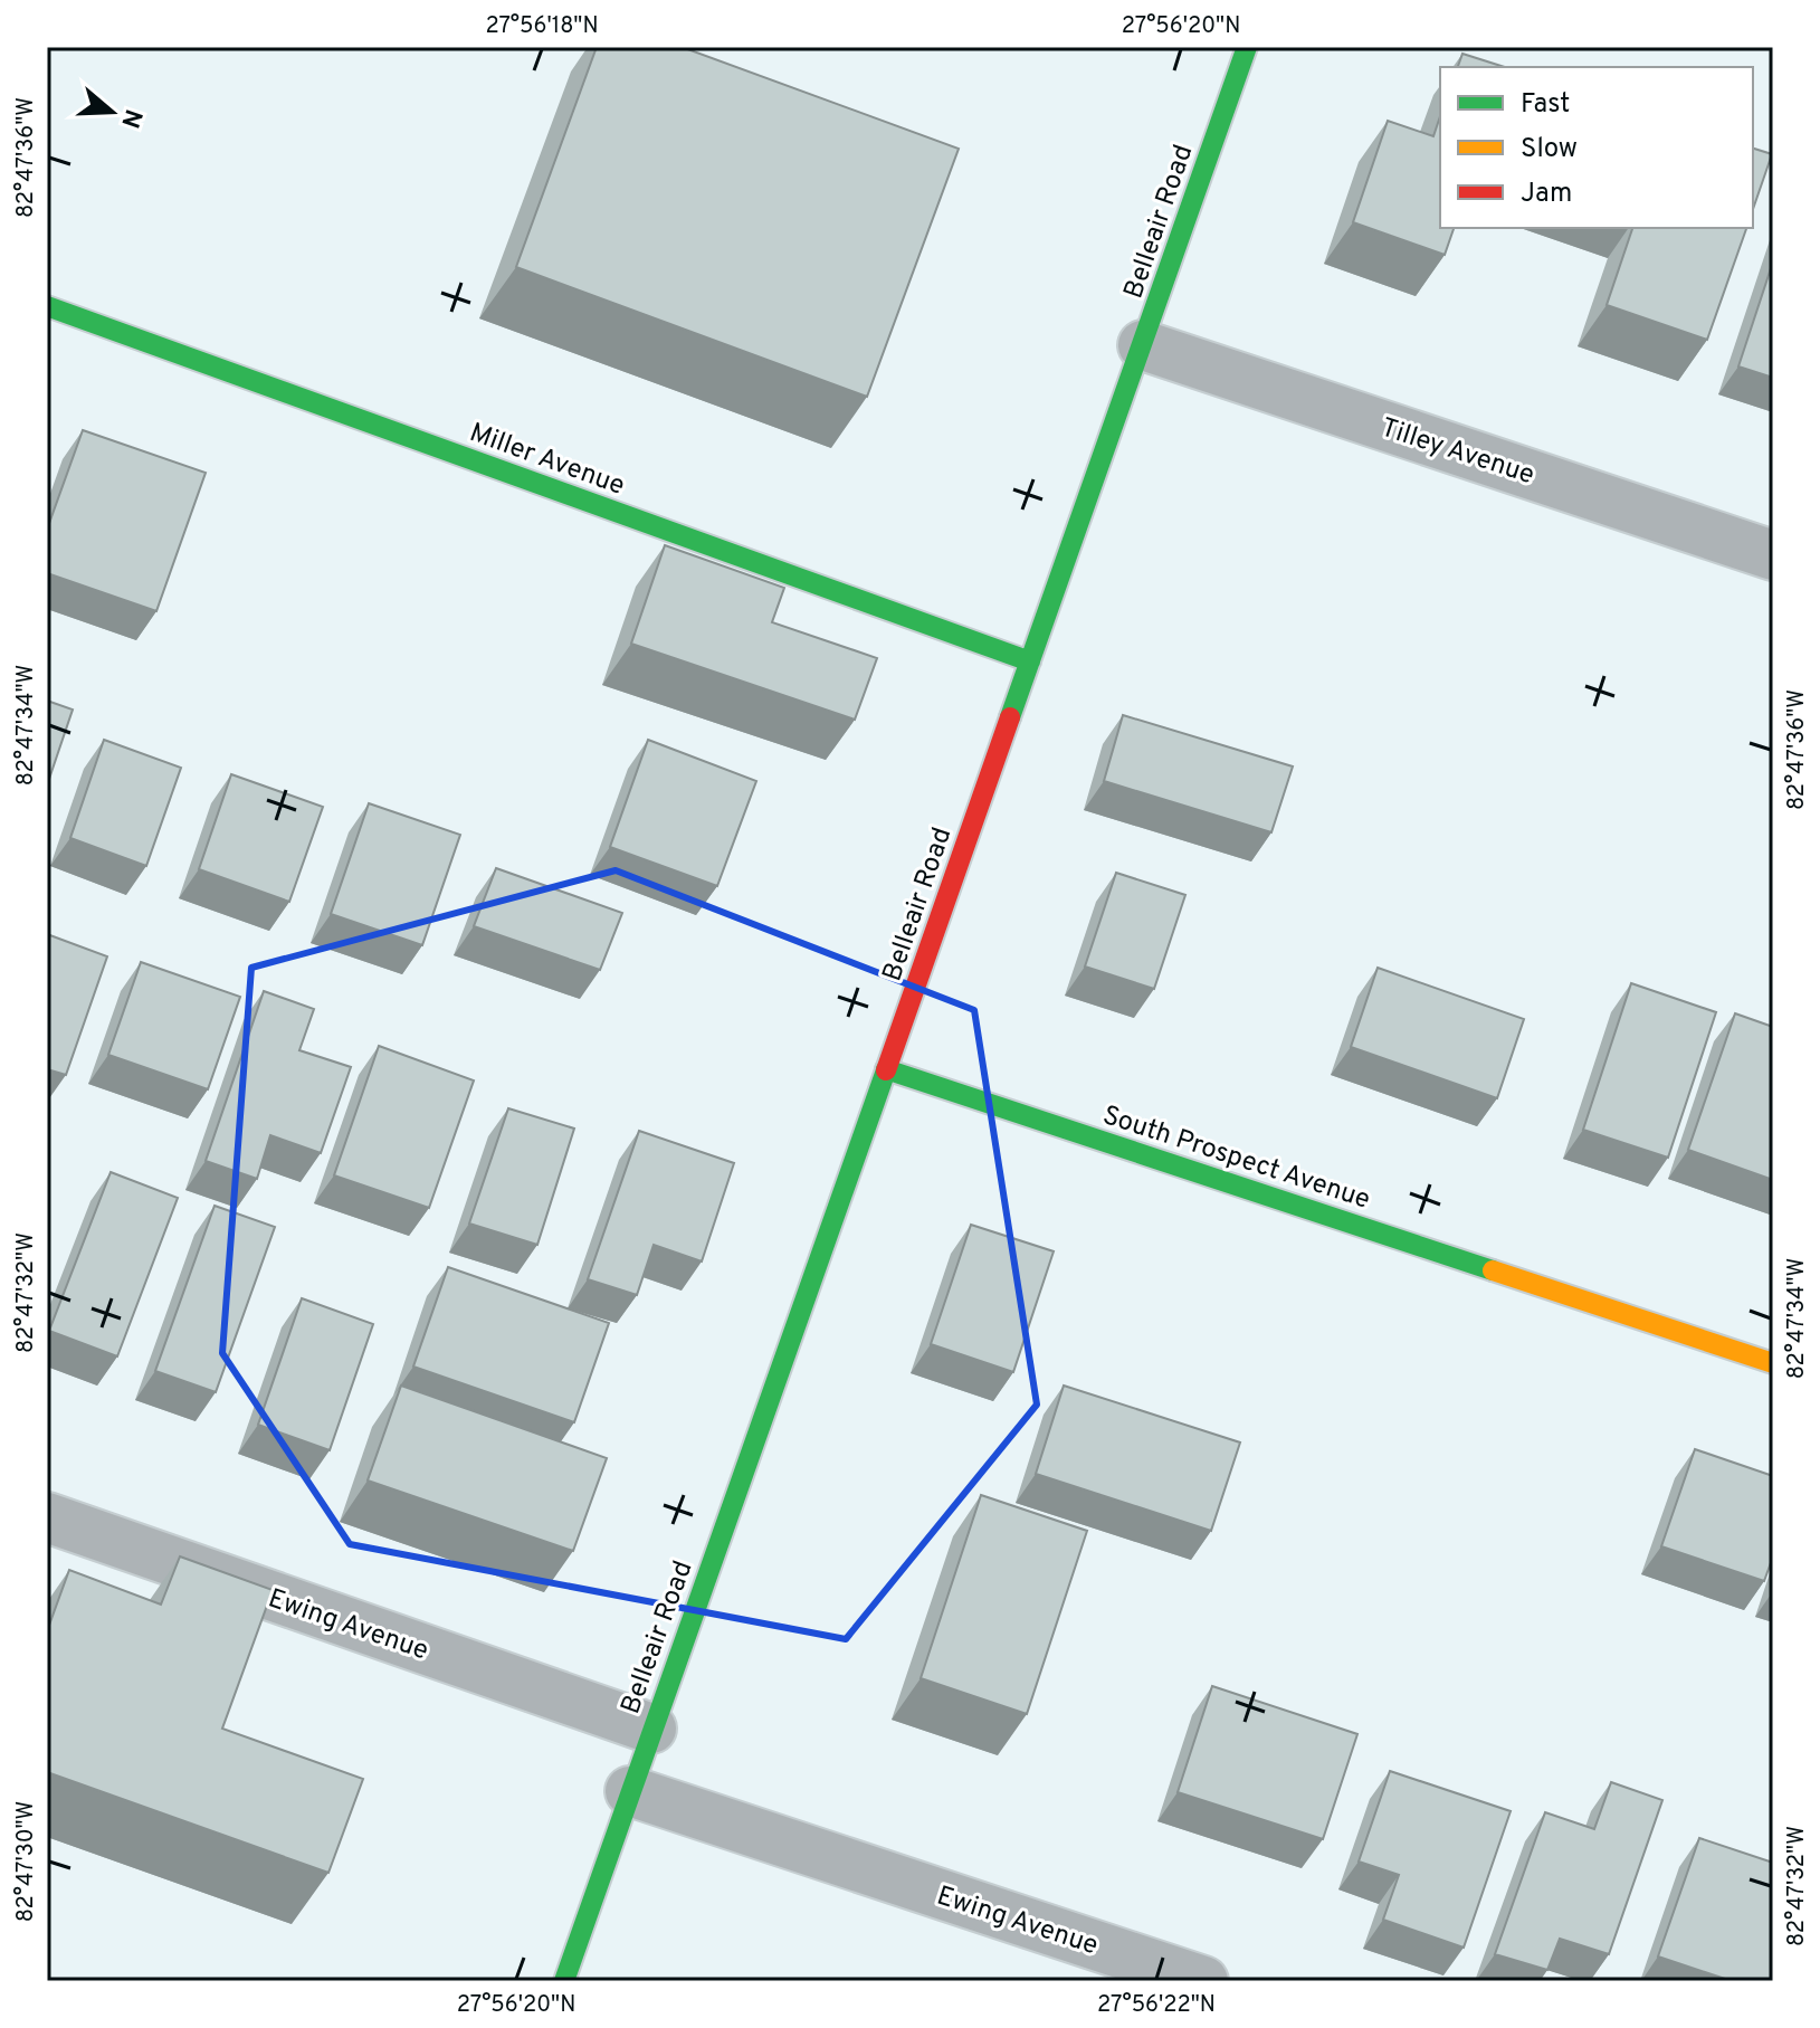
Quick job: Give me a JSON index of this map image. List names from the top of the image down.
{
  "streets": {
    "main road": ["Belleair Road", "Miller Avenue", "South Prospect Avenue"],
    "street": ["Tilley Avenue", "Ewing Avenue"]
  },
  "crossings": [
    ["Belleair Road", "Tilley Avenue"],
    ["Belleair Road", "Miller Avenue"],
    ["Belleair Road", "South Prospect Avenue"],
    ["Belleair Road", "Ewing Avenue"]
  ],
  "legend": ["Fast", "Slow", "Jam"],
  "north": "right",
  "coordinates": [
    "27°56'18\"N",
    "27°56'20\"N",
    "82°47'36\"W",
    "82°47'34\"W",
    "82°47'32\"W",
    "82°47'30\"W",
    "27°56'22\"N"
  ]
}
